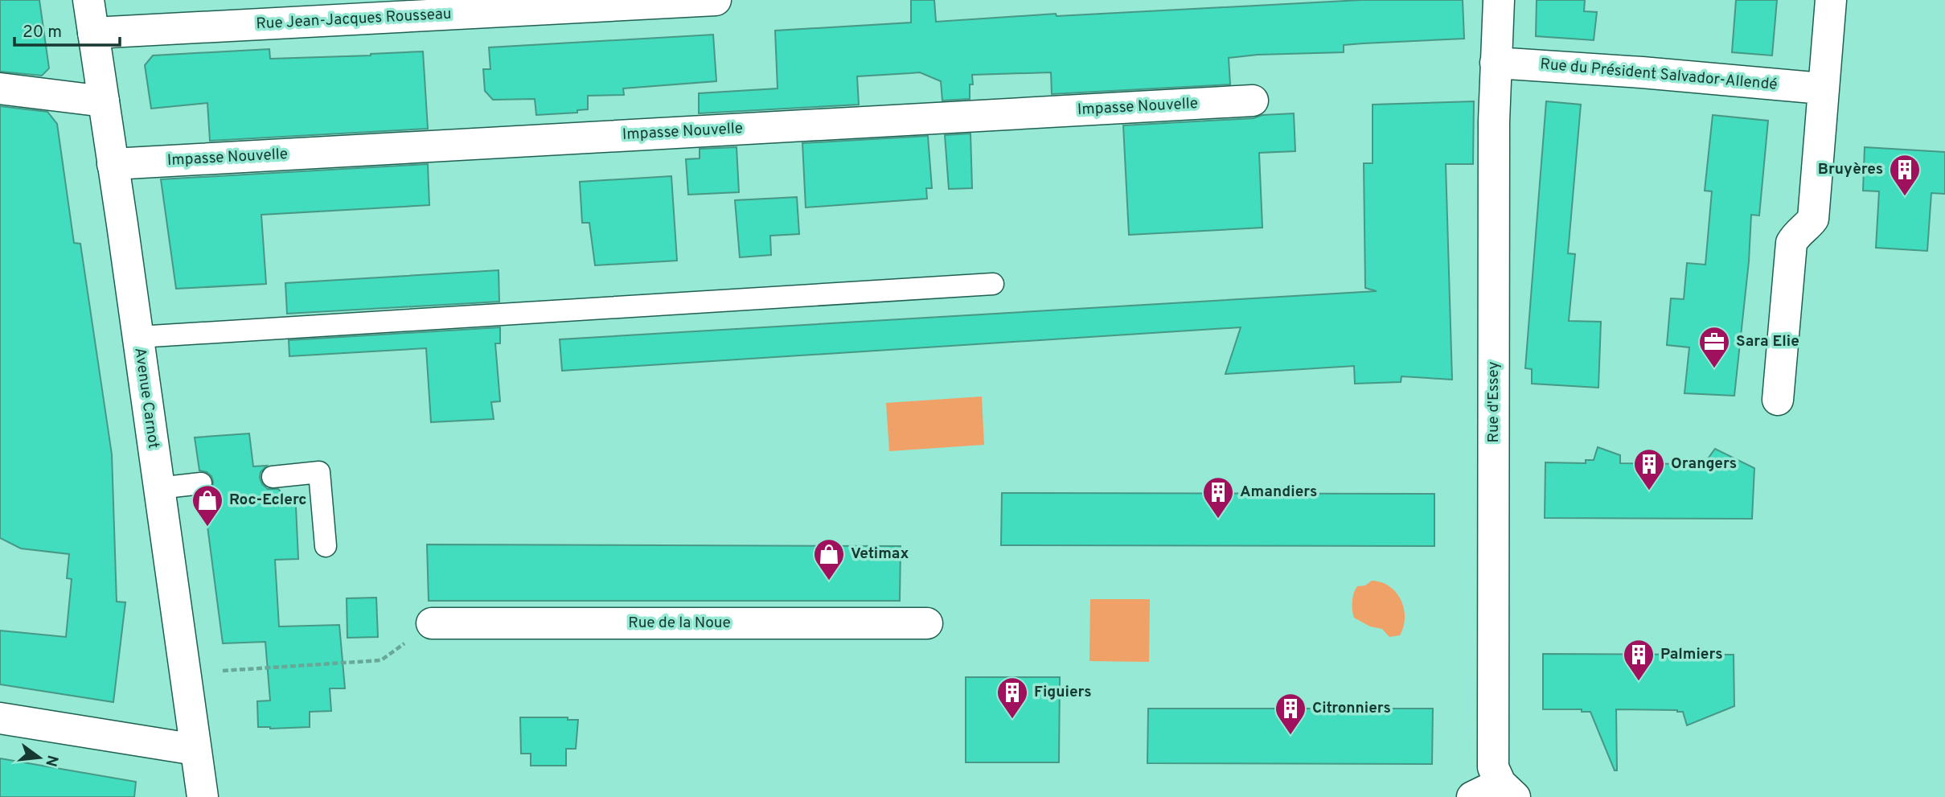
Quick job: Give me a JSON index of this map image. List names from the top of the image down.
{
  "streets": {
    "street": [
      "Rue Jean-Jacques Rousseau",
      "Rue du Président Salvador-Allendé",
      "Impasse Nouvelle",
      "Avenue Carnot",
      "Rue d'Essey",
      "Rue de la Noue"
    ]
  },
  "crossings": [
    ["Rue Jean-Jacques Rousseau", "Avenue Carnot"],
    ["Rue du Président Salvador-Allendé", "Rue d'Essey"],
    ["Impasse Nouvelle", "Avenue Carnot"]
  ],
  "places": {
    "building": [
      "Bruyères",
      "Orangers",
      "Amandiers",
      "Palmiers",
      "Figuiers",
      "Citronniers"
    ],
    "office": ["Sara Elie"],
    "shop": ["Roc-Eclerc", "Vetimax"]
  },
  "scale_bar": "20 m",
  "north": "right"
}
